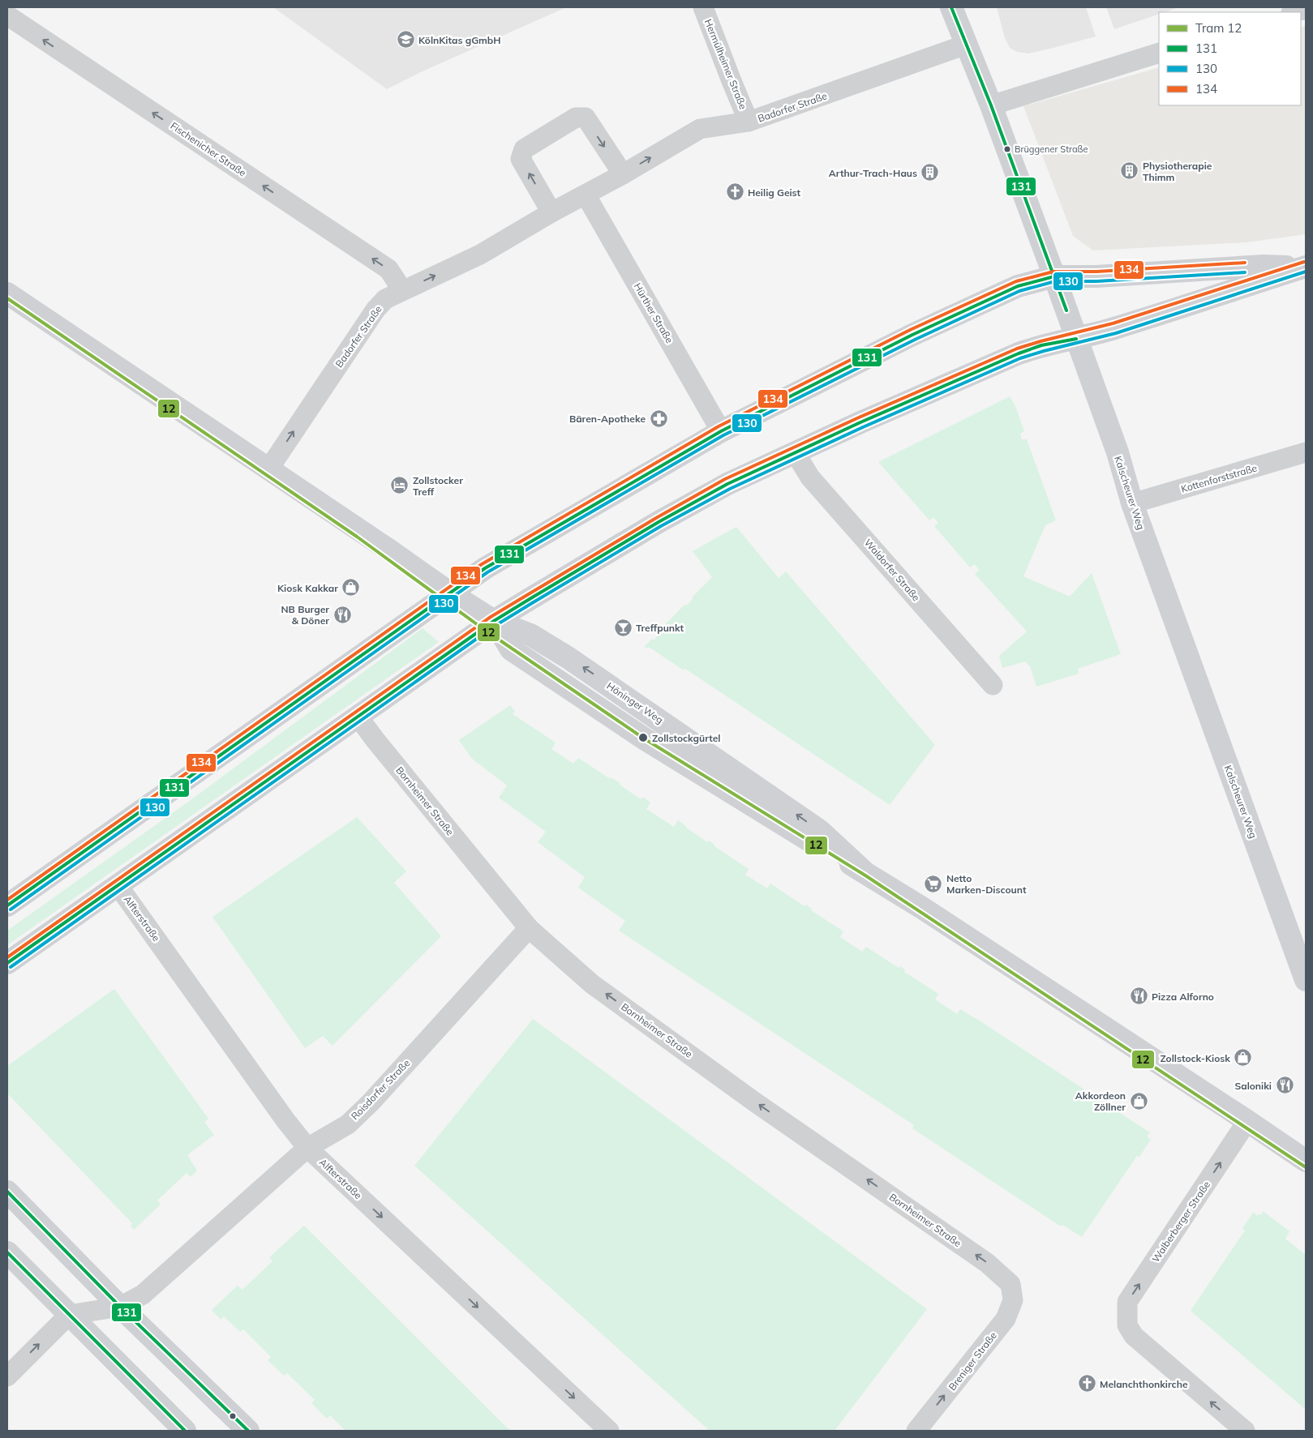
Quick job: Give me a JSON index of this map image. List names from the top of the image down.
{
  "streets": {
    "main road": ["Kalscheurer Weg"],
    "street": [
      "Hermülheimer Straße",
      "Badorfer Straße",
      "Fischenicher Straße",
      "Hürther Straße",
      "Kottenforststraße",
      "Waldorfer Straße",
      "Bornheimer Straße",
      "Alfterstraße",
      "Roisdorfer Straße",
      "Walberberger Straße",
      "Breniger Straße"
    ]
  },
  "crossings": [
    ["Hermülheimer Straße", "Badorfer Straße"],
    ["Badorfer Straße", "Fischenicher Straße"],
    ["Badorfer Straße", "Hürther Straße"],
    ["Badorfer Straße", "Kalscheurer Weg"],
    ["Kottenforststraße", "Kalscheurer Weg"],
    ["Bornheimer Straße", "Roisdorfer Straße"],
    ["Bornheimer Straße", "Breniger Straße"],
    ["Alfterstraße", "Roisdorfer Straße"]
  ],
  "one_way": [
    "Badorfer Straße",
    "Fischenicher Straße",
    "Bornheimer Straße",
    "Alfterstraße",
    "Breniger Straße"
  ],
  "places": {
    "school or university": ["KölnKitas gGmbH"],
    "other": ["Brüggener Straße", "Zollstockgürtel"],
    "building": ["Physiotherapie Thimm", "Arthur-Trach-Haus"],
    "church": ["Heilig Geist", "Melanchthonkirche"],
    "pharmacy": ["Bären-Apotheke"],
    "hotel": ["Zollstocker Treff"],
    "shop": ["Kiosk Kakkar", "Zollstock-Kiosk", "Akkordeon Zöllner"],
    "restaurant": ["NB Burger & Döner", "Pizza Alforno", "Saloniki"],
    "bar": ["Treffpunkt"],
    "supermarket": ["Netto Marken-Discount"]
  },
  "lines": [
    "transit line 131",
    "transit line 134",
    "transit line 130",
    "tram line 12"
  ],
  "legend": [
    "Tram 12",
    "131",
    "130",
    "134"
  ]
}
